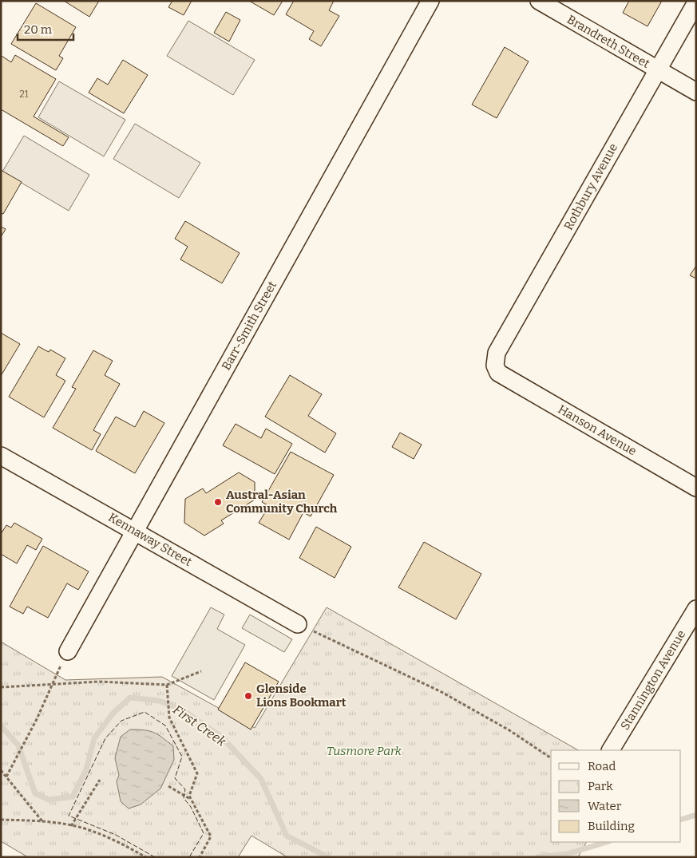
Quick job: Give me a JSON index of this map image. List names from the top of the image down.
{
  "streets": {
    "street": [
      "Brandreth Street",
      "Rothbury Avenue",
      "Barr-Smith Street",
      "Hanson Avenue",
      "Kennaway Street",
      "Stannington Avenue"
    ]
  },
  "crossings": [
    ["Brandreth Street", "Rothbury Avenue"],
    ["Rothbury Avenue", "Hanson Avenue"],
    ["Barr-Smith Street", "Kennaway Street"]
  ],
  "water": ["First Creek"],
  "parks": ["Tusmore Park"],
  "places": ["Austral-Asian Community Church", "Glenside Lions Bookmart"],
  "house_numbers": ["21"],
  "legend": [
    "Road",
    "Park",
    "Water",
    "Building"
  ],
  "scale_bar": "20 m"
}
